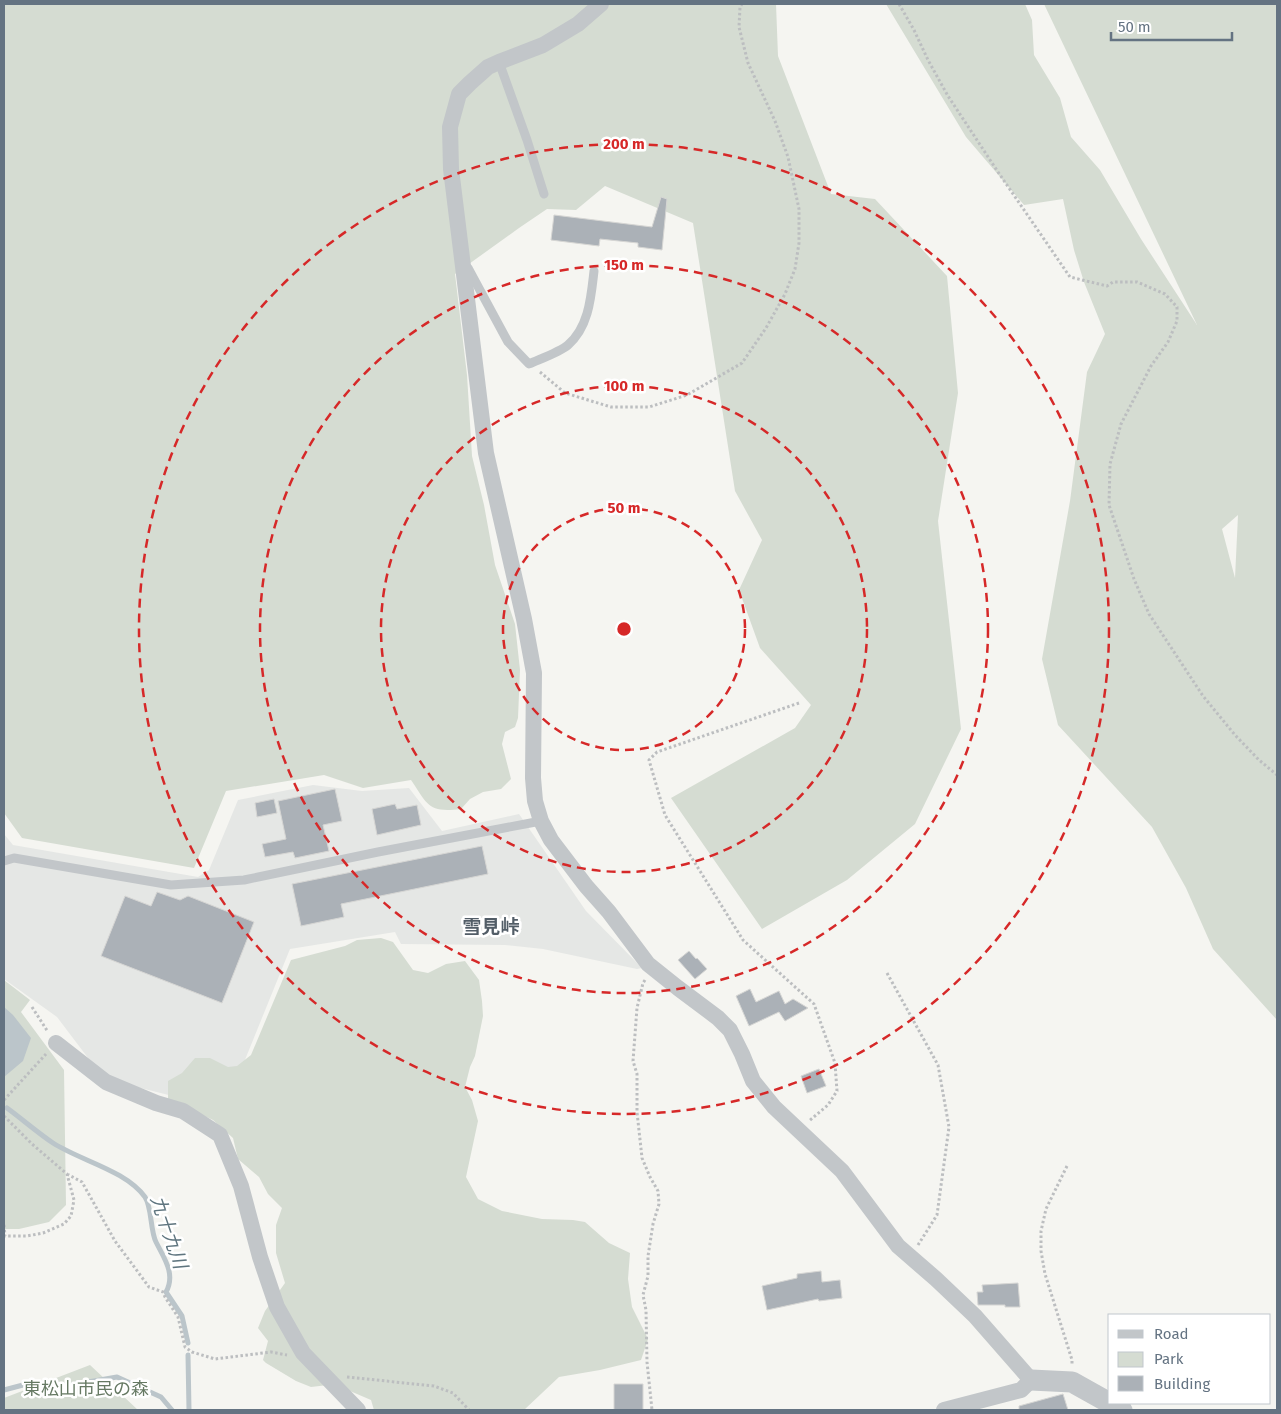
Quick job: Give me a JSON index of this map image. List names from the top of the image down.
{
  "districts": ["雪見峠"],
  "water": ["九十九川"],
  "parks": ["東松山市民の森"],
  "legend": ["Road", "Park", "Building"],
  "scale_bar": "50 m",
  "rings": [
    "200 m",
    "150 m",
    "100 m",
    "50 m"
  ]
}
